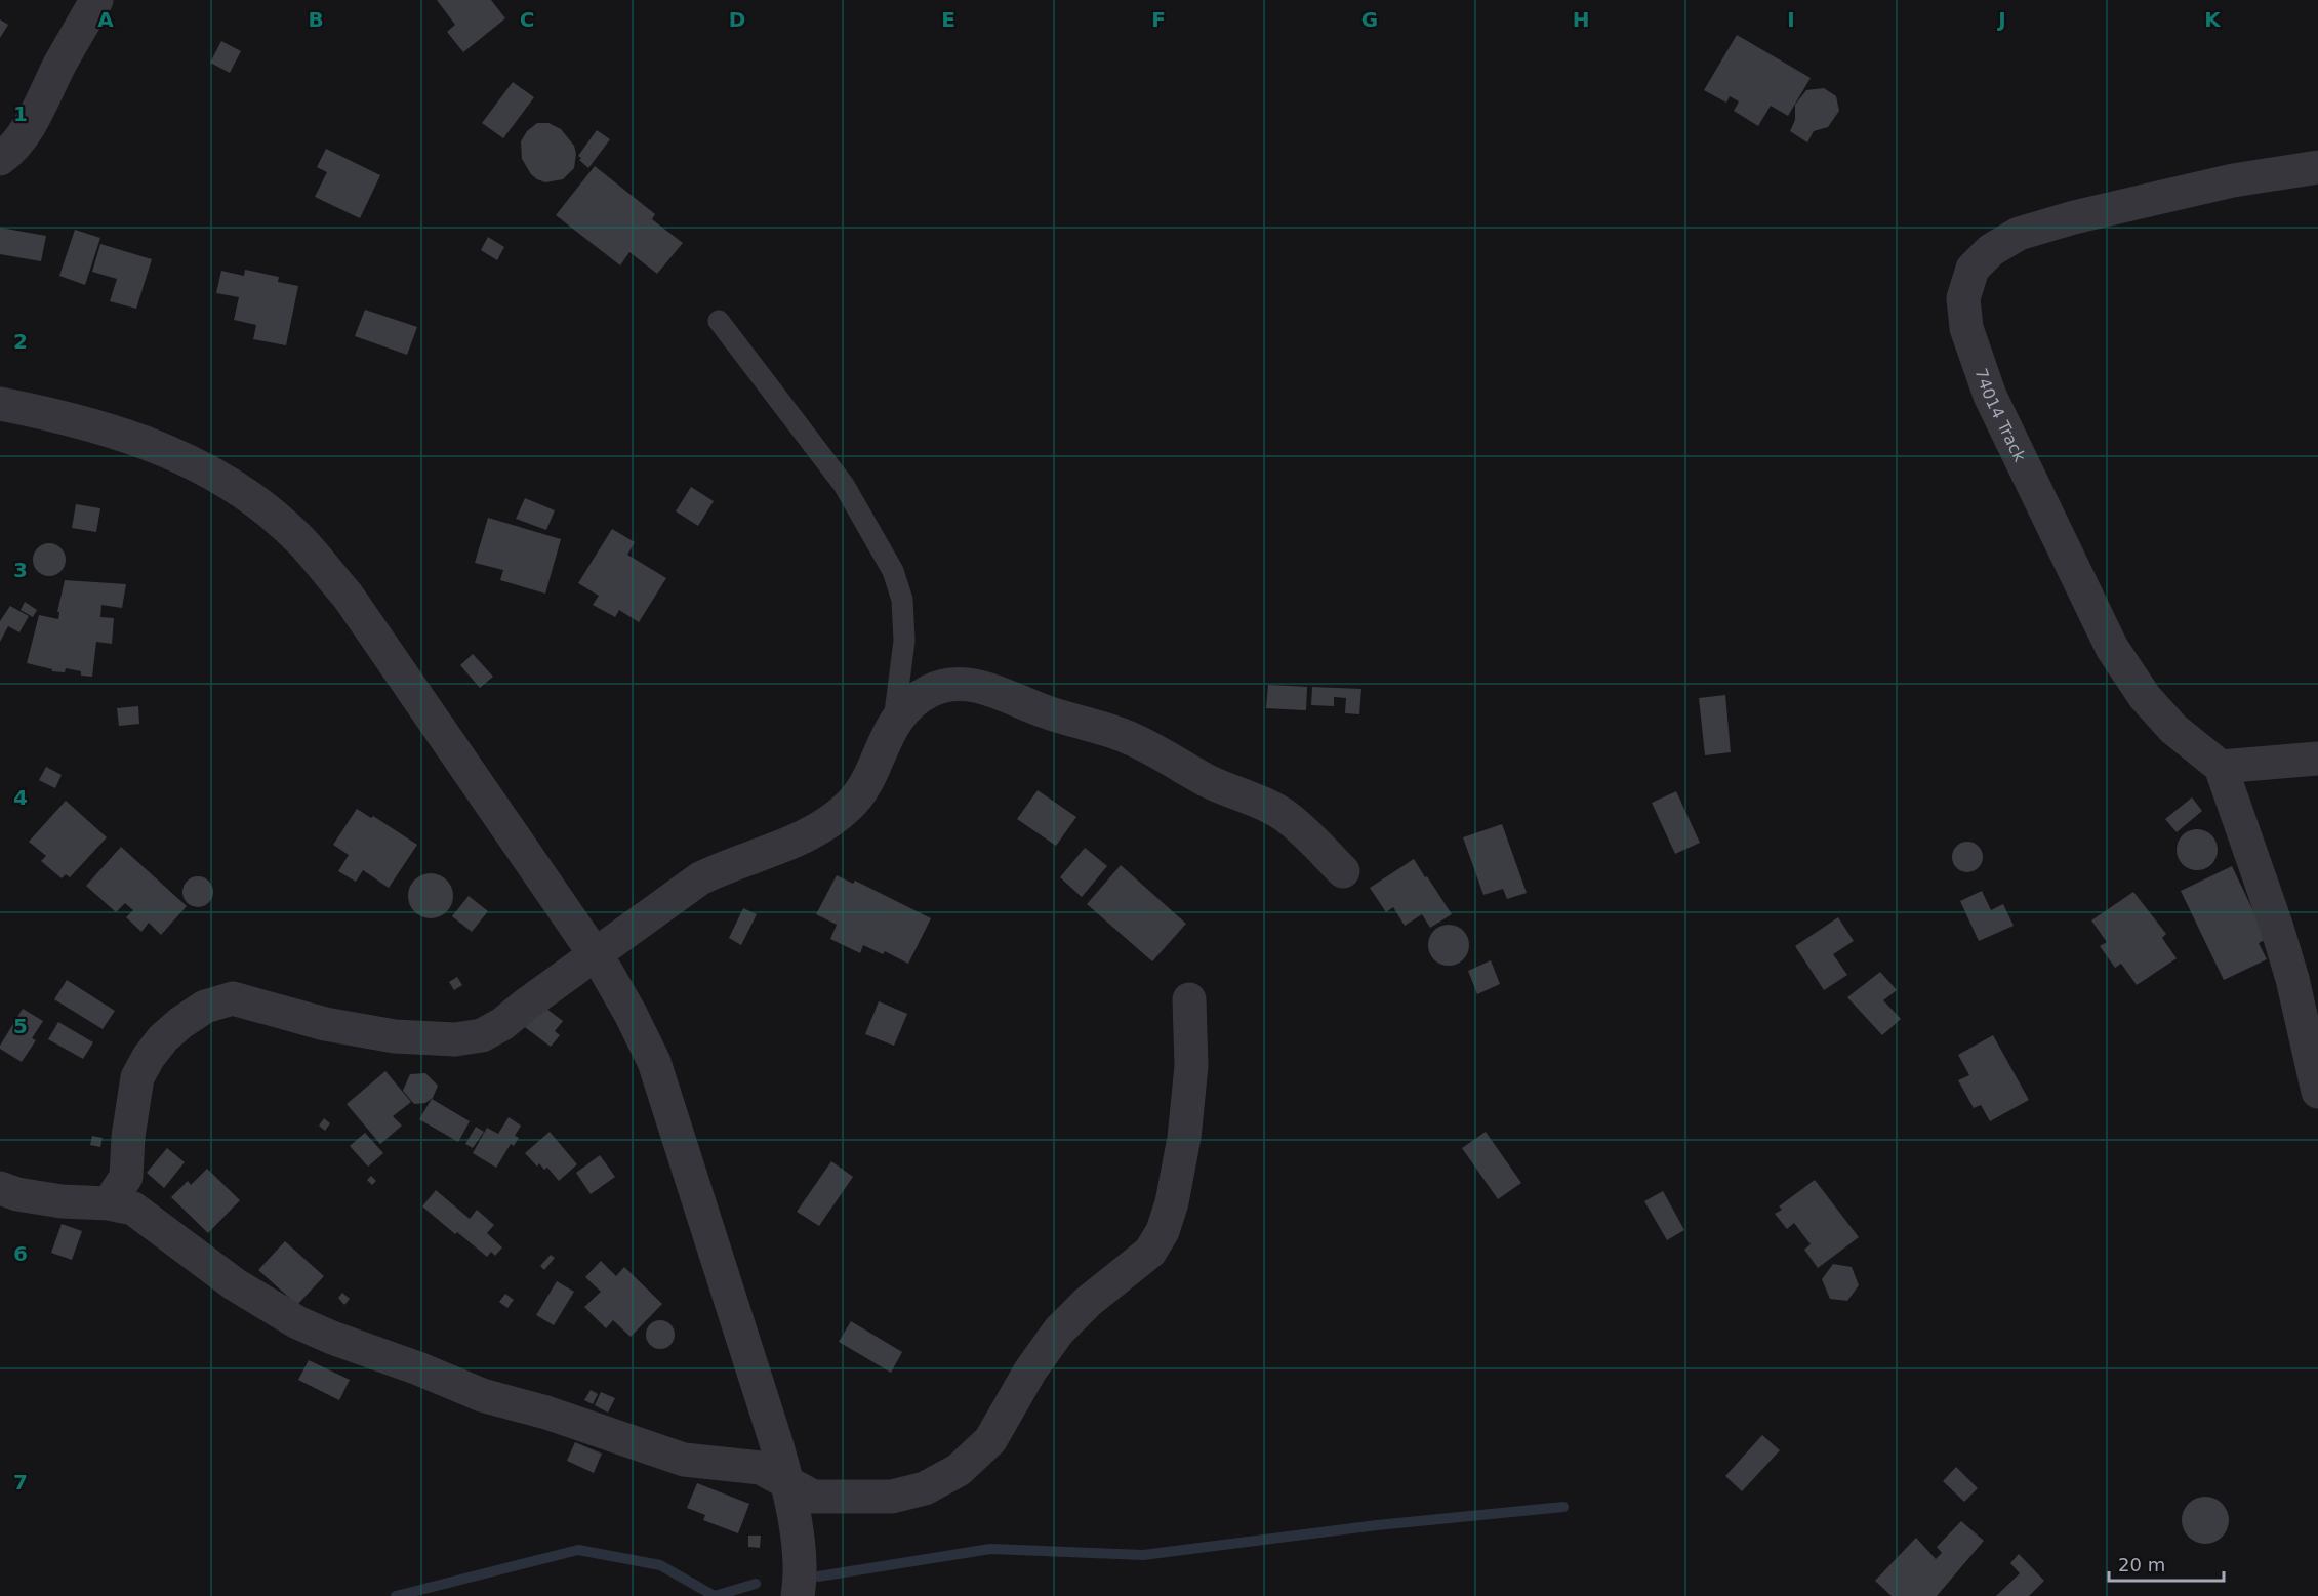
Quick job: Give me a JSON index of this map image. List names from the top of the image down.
{
  "streets": {
    "street": ["74014 Track"]
  },
  "scale_bar": "20 m",
  "grid": {
    "columns": [
      "A",
      "B",
      "C",
      "D",
      "E",
      "F",
      "G",
      "H",
      "I",
      "J",
      "K"
    ],
    "rows": [
      "1",
      "2",
      "3",
      "4",
      "5",
      "6",
      "7"
    ]
  }
}
